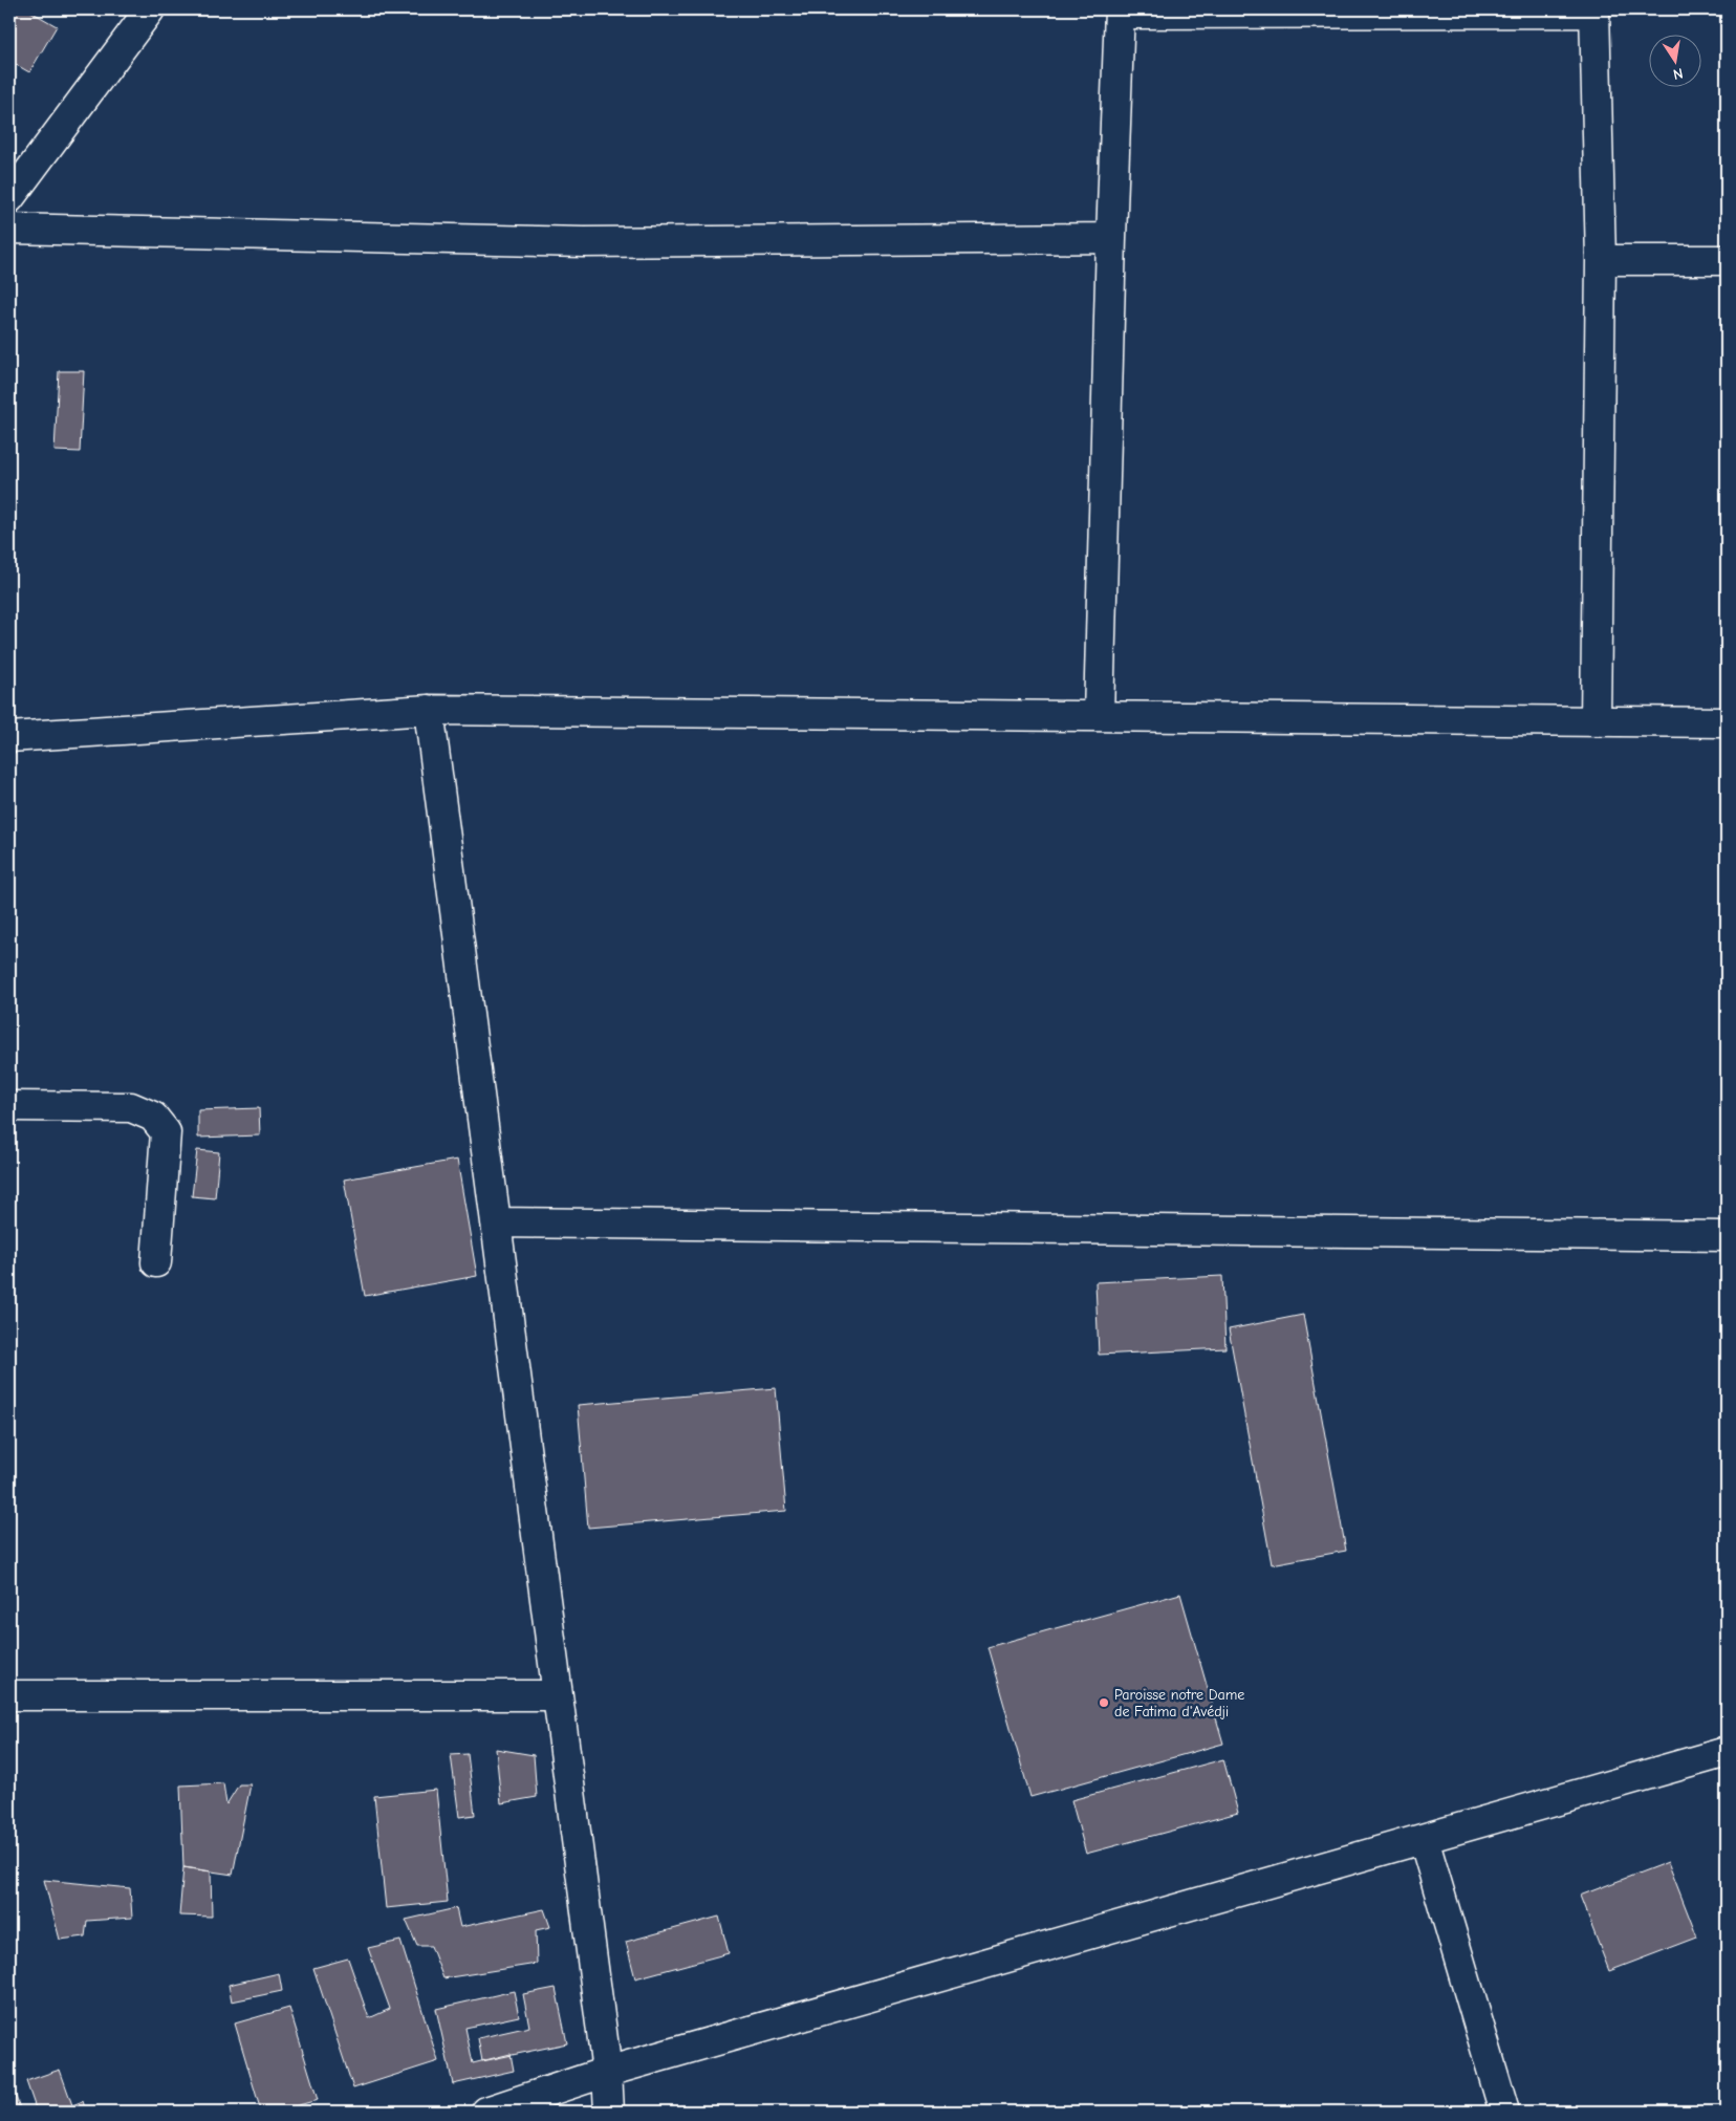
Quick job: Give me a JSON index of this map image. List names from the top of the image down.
{
  "places": ["Paroisse notre Dame de Fatima d'Avédji"],
  "north": "bottom"
}
